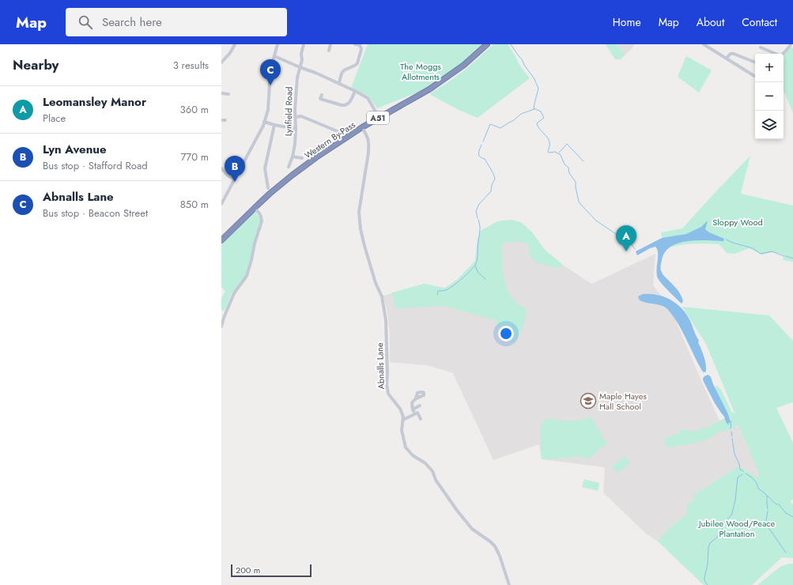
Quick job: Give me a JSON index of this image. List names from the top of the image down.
{
  "streets": {
    "highway": ["A51", "Western By-Pass"],
    "street": ["Lynfield Road", "Abnalls Lane"]
  },
  "crossings": [
    ["Western By-Pass", "Abnalls Lane"]
  ],
  "parks": ["The Moggs Allotments", "Sloppy Wood", "Jubilee Wood/Peace Plantation"],
  "places": {
    "school or university": ["Maple Hayes Hall School"]
  },
  "scale_bar": "200 m",
  "page": {
    "header": "Map",
    "search": "Search here",
    "nav": [
      "Home",
      "Map",
      "About",
      "Contact"
    ],
    "heading": ["Nearby", "3 results"],
    "map_buttons": ["+", "−"],
    "pins": ["C", "B", "A"],
    "list": [
      {
        "mark": "A",
        "name": "Leomansley Manor",
        "note": "Place",
        "value": "360 m"
      },
      {
        "mark": "B",
        "name": "Lyn Avenue",
        "note": "Bus stop · Stafford Road",
        "value": "770 m"
      },
      {
        "mark": "C",
        "name": "Abnalls Lane",
        "note": "Bus stop · Beacon Street",
        "value": "850 m"
      }
    ],
    "scale": "200 m"
  }
}
